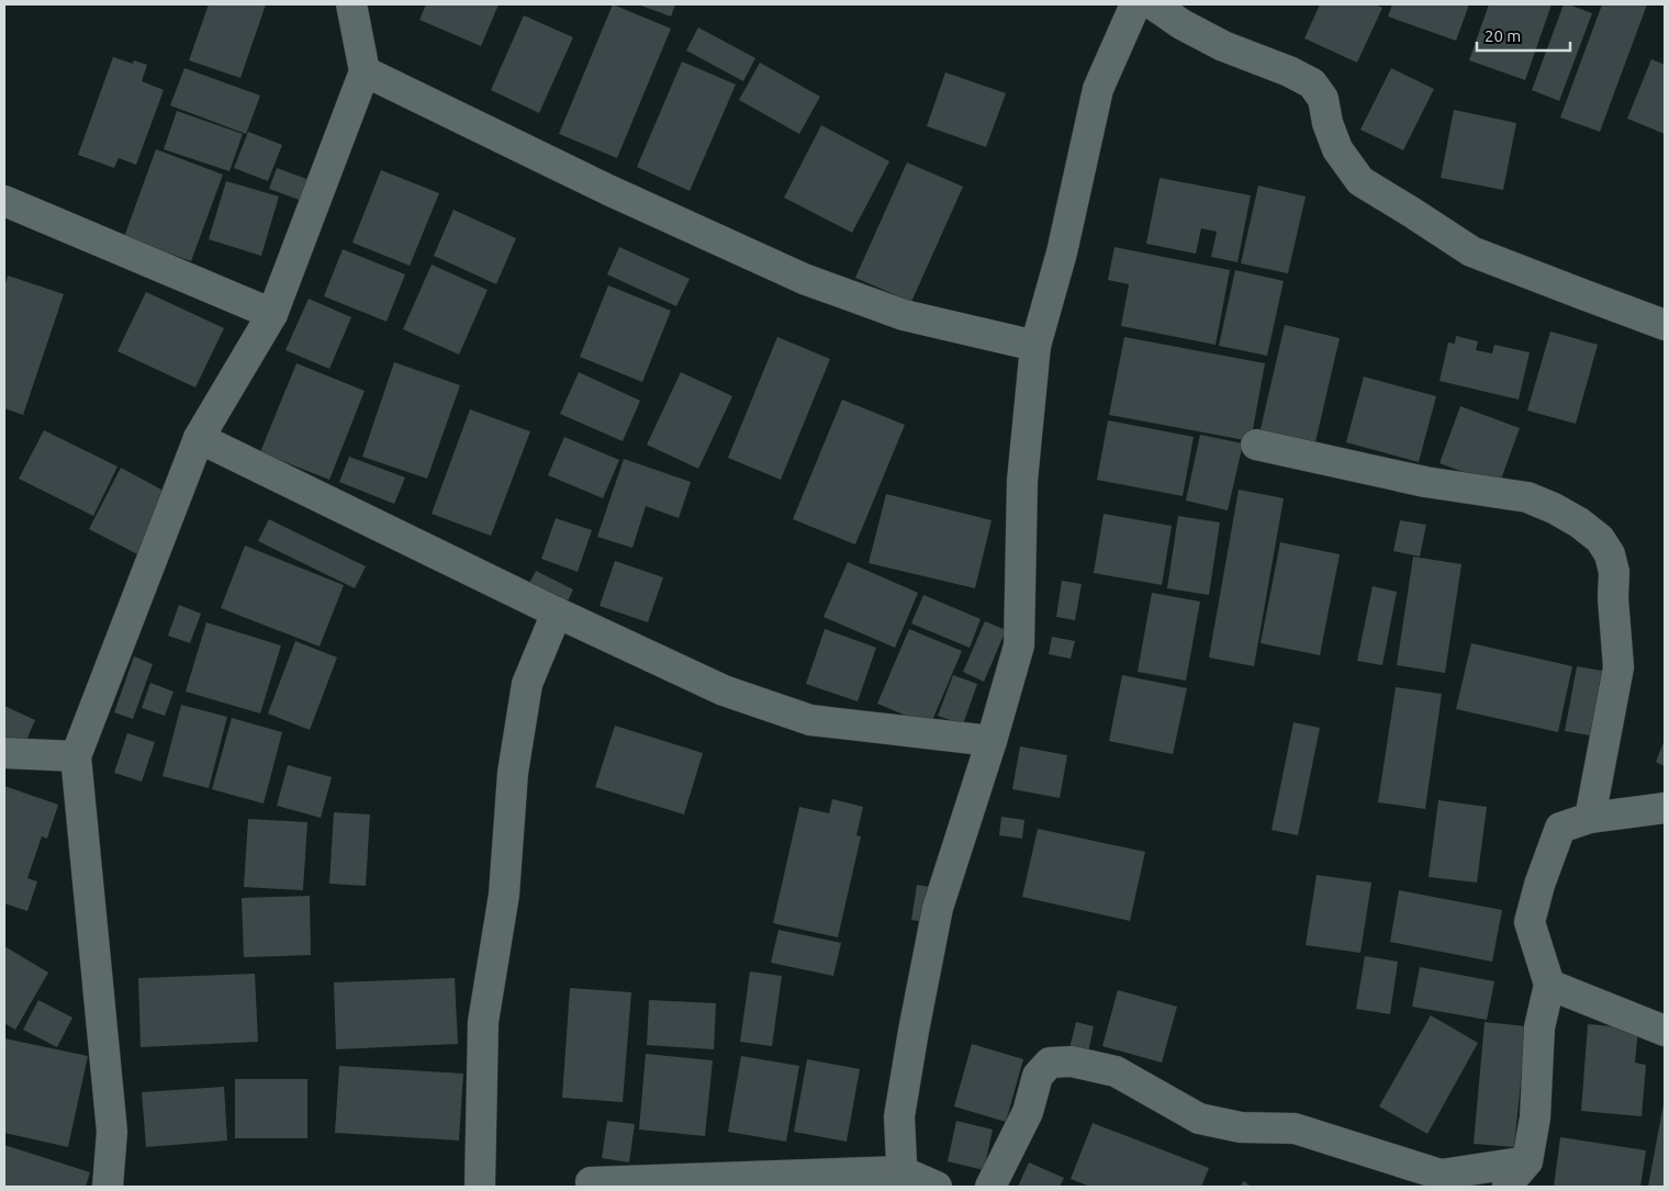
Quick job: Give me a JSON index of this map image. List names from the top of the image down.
{
  "scale_bar": "20 m"
}
